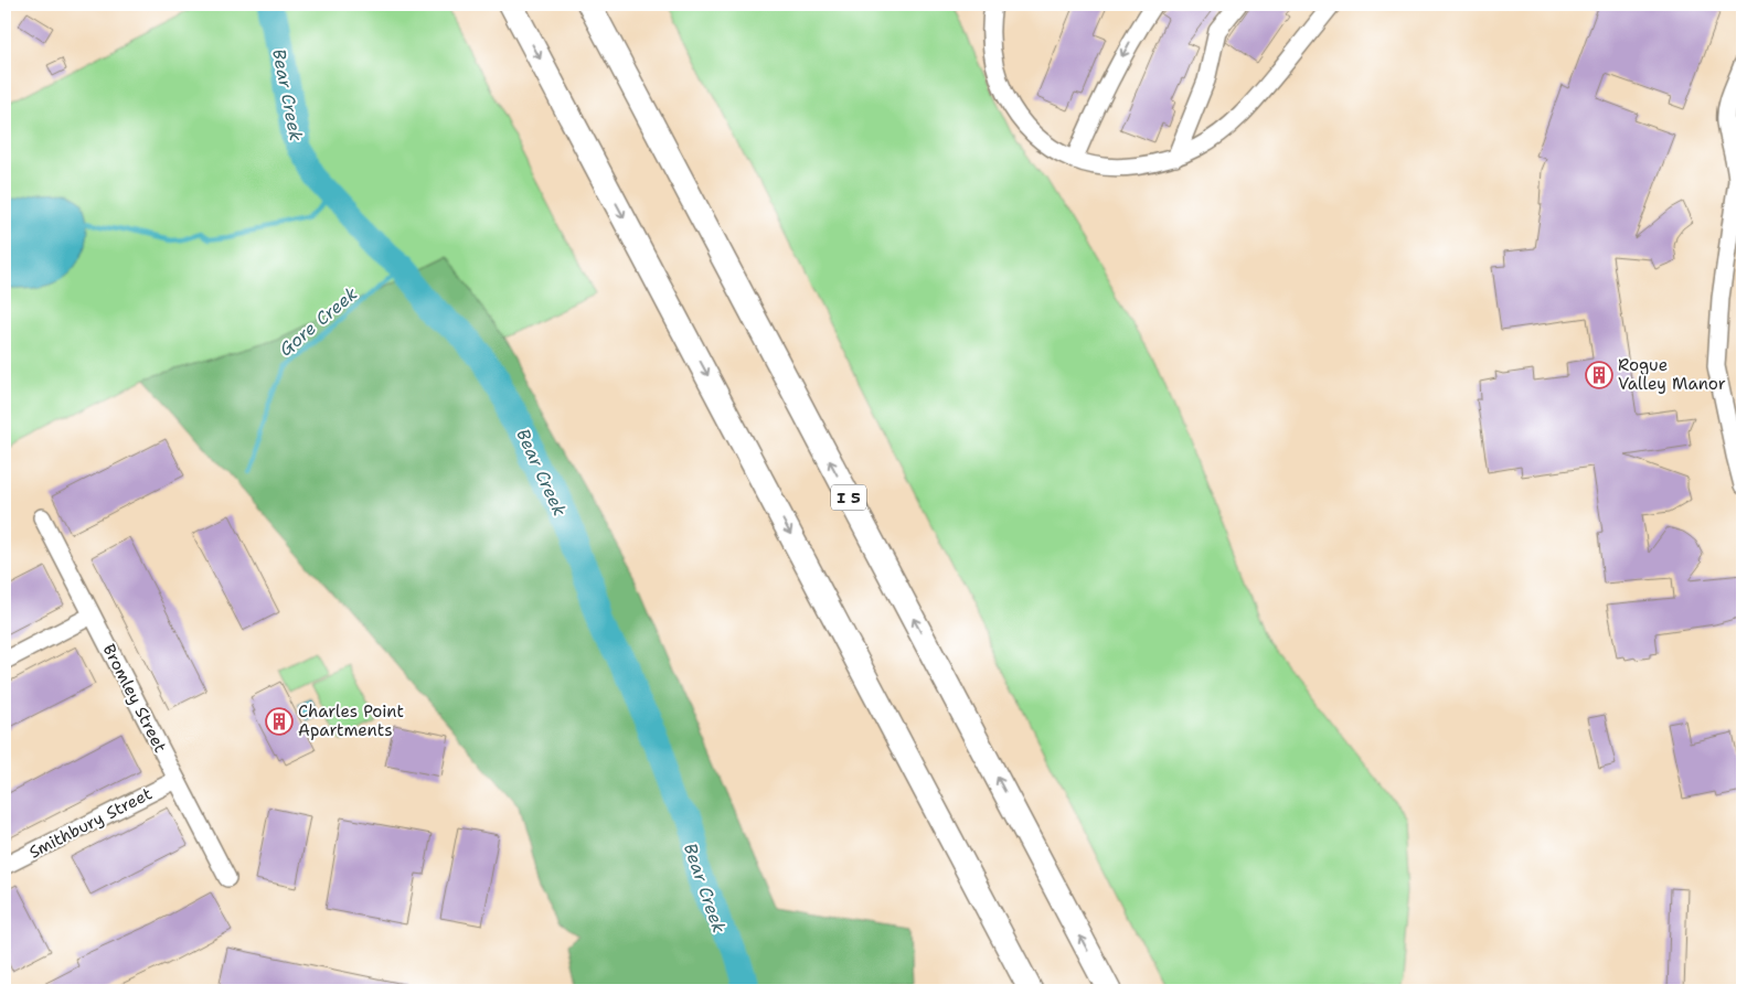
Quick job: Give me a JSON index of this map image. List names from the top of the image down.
{
  "streets": {
    "highway": ["I 5"],
    "street": ["Bromley Street", "Smithbury Street"]
  },
  "crossings": [
    ["Bromley Street", "Smithbury Street"]
  ],
  "water": ["Bear Creek", "Gore Creek"],
  "places": {
    "building": ["Rogue Valley Manor", "Charles Point Apartments"]
  }
}
